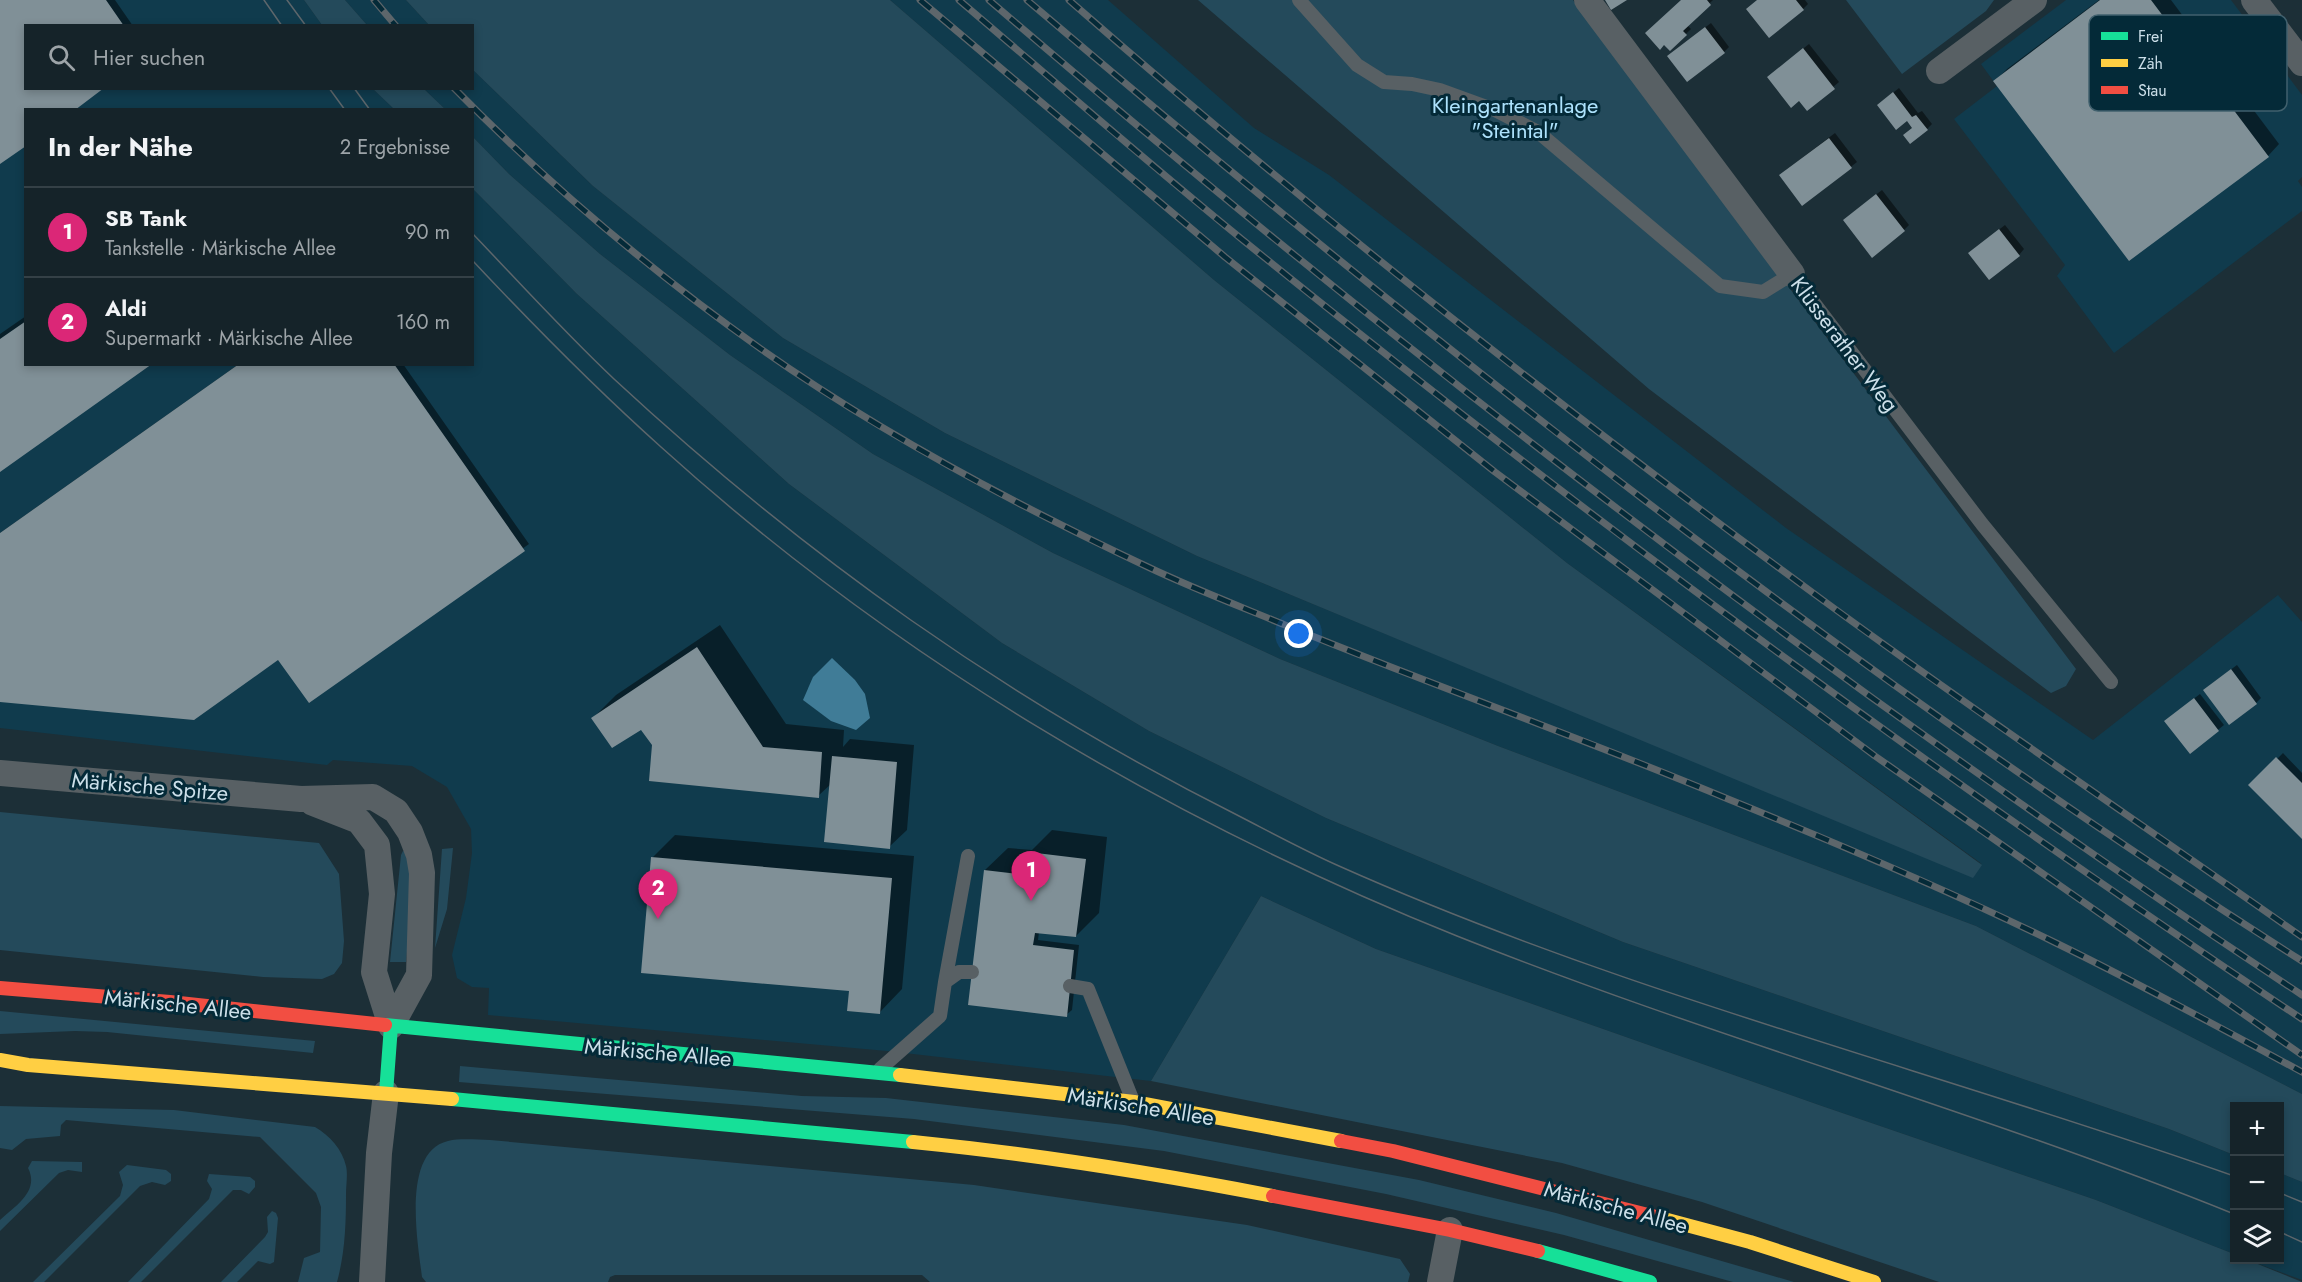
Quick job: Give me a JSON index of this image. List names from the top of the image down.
{
  "streets": {
    "main road": ["Märkische Allee"],
    "street": ["Klüsserather Weg", "Märkische Spitze"]
  },
  "crossings": [
    ["Märkische Spitze", "Märkische Allee"]
  ],
  "parks": ["Kleingartenanlage \"Steintal\""],
  "legend": ["Frei", "Zäh", "Stau"],
  "page": {
    "search": "Hier suchen",
    "heading": ["In der Nähe", "2 Ergebnisse"],
    "list": [
      {
        "mark": "1",
        "name": "SB Tank",
        "note": "Tankstelle · Märkische Allee",
        "value": "90 m"
      },
      {
        "mark": "2",
        "name": "Aldi",
        "note": "Supermarkt · Märkische Allee",
        "value": "160 m"
      }
    ],
    "pins": ["1", "2"],
    "map_buttons": ["+", "−"]
  }
}
